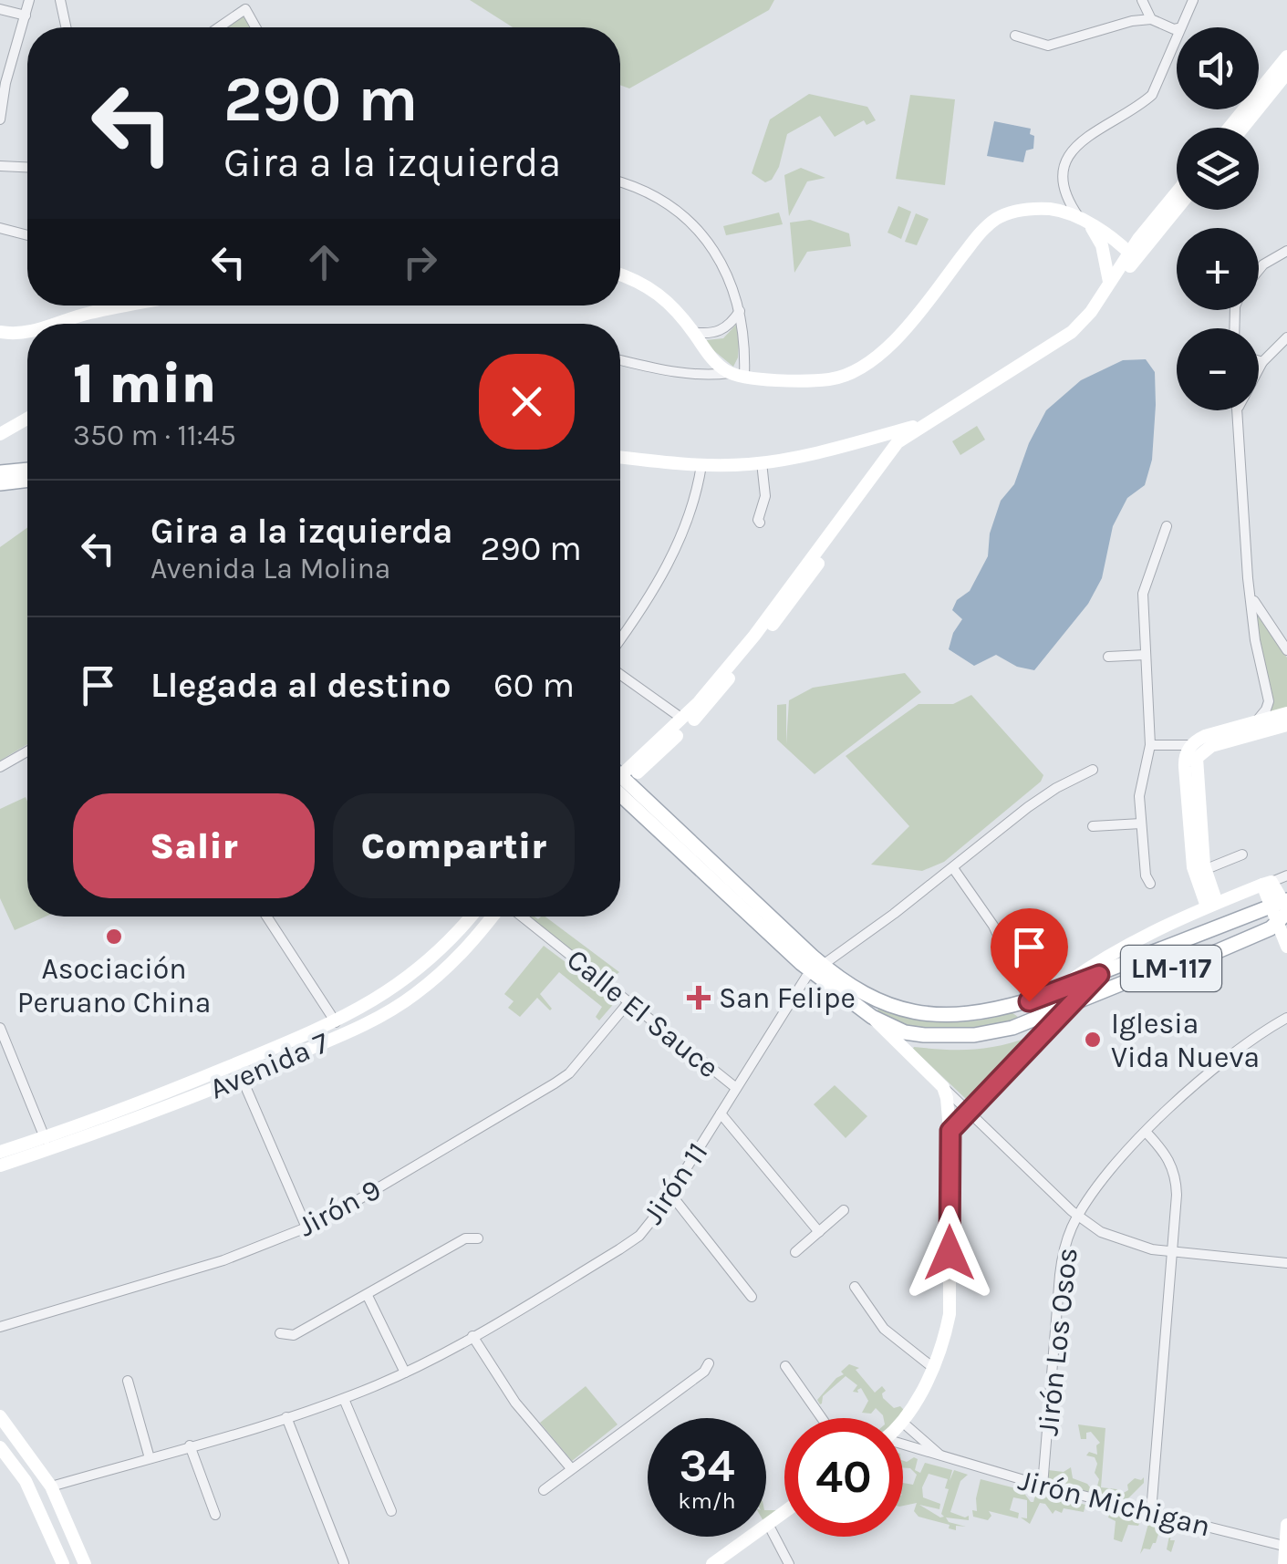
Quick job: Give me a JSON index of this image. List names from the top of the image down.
{
  "streets": {
    "main road": ["LM-117"],
    "street": [
      "Calle El Sauce",
      "Avenida 7",
      "Jirón 11",
      "Jirón 9",
      "Jirón Los Osos",
      "Jirón Michigan"
    ]
  },
  "crossings": [
    ["LM-117", "Jirón 11"],
    ["Calle El Sauce", "Jirón 11"],
    ["Calle El Sauce", "Jirón 9"],
    ["Jirón Los Osos", "Jirón Michigan"]
  ],
  "places": {
    "other": ["Asociación Peruano China", "Iglesia Vida Nueva"],
    "health": ["San Felipe"]
  },
  "page": {
    "map_buttons": ["+", "−"],
    "turn": ["290 m", "Gira a la izquierda"],
    "heading": ["1 min", "350 m · 11:45"],
    "list": [
      {
        "name": "Gira a la izquierda",
        "note": "Avenida La Molina",
        "value": "290 m"
      },
      {
        "name": "Llegada al destino",
        "value": "60 m"
      }
    ],
    "buttons": ["Salir", "Compartir"],
    "speed": "34 km/h",
    "limit": "40"
  }
}
